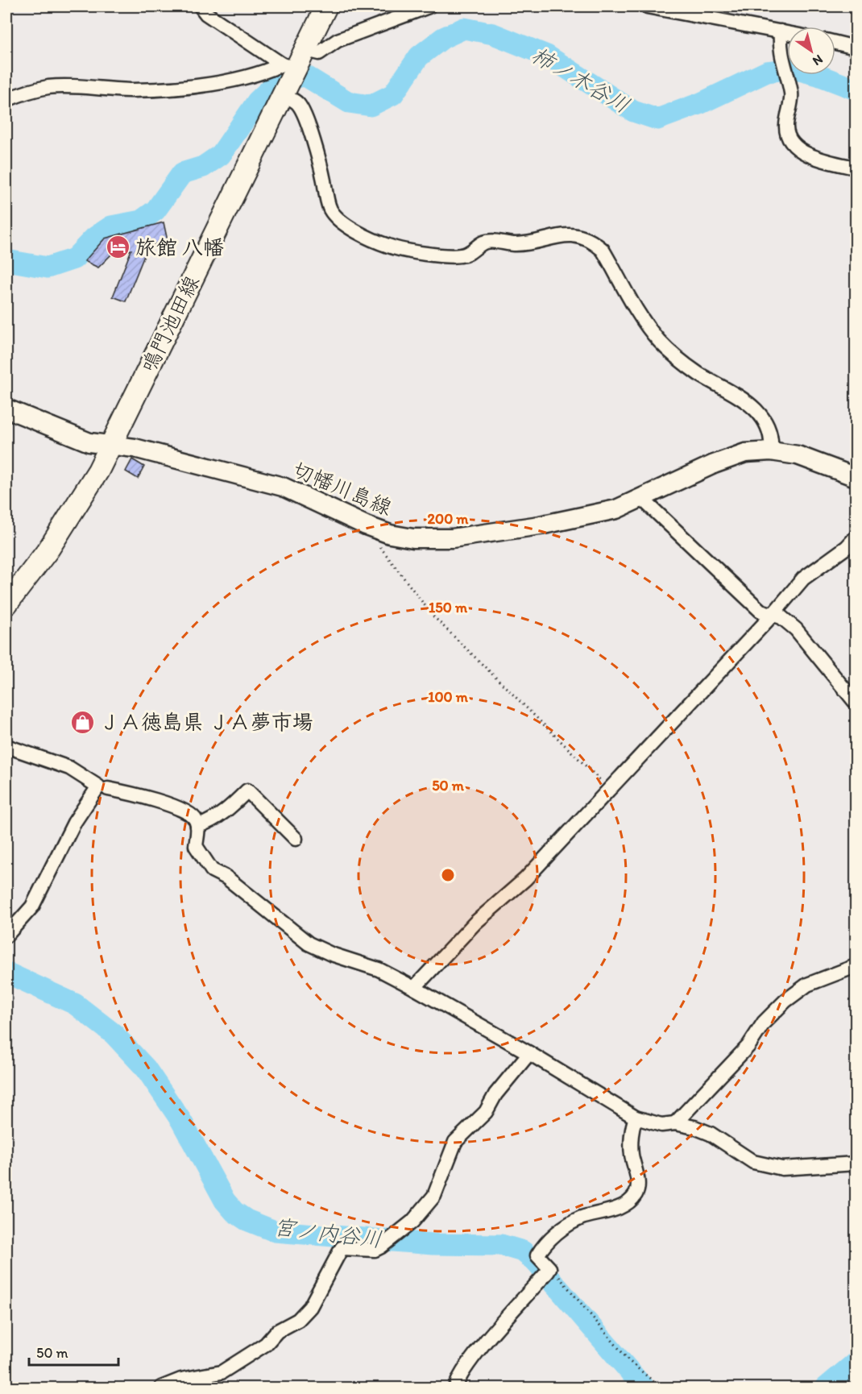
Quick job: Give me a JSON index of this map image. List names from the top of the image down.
{
  "streets": {
    "main road": ["鳴門池田線", "切幡川島線"]
  },
  "crossings": [
    ["鳴門池田線", "切幡川島線"]
  ],
  "water": ["柿ノ木谷川", "宮ノ内谷川"],
  "places": {
    "hotel": ["旅館 八幡"],
    "shop": ["ＪＡ徳島県 ＪＡ夢市場"]
  },
  "scale_bar": "50 m",
  "north": "bottom right",
  "rings": [
    "200 m",
    "150 m",
    "100 m",
    "50 m"
  ]
}
